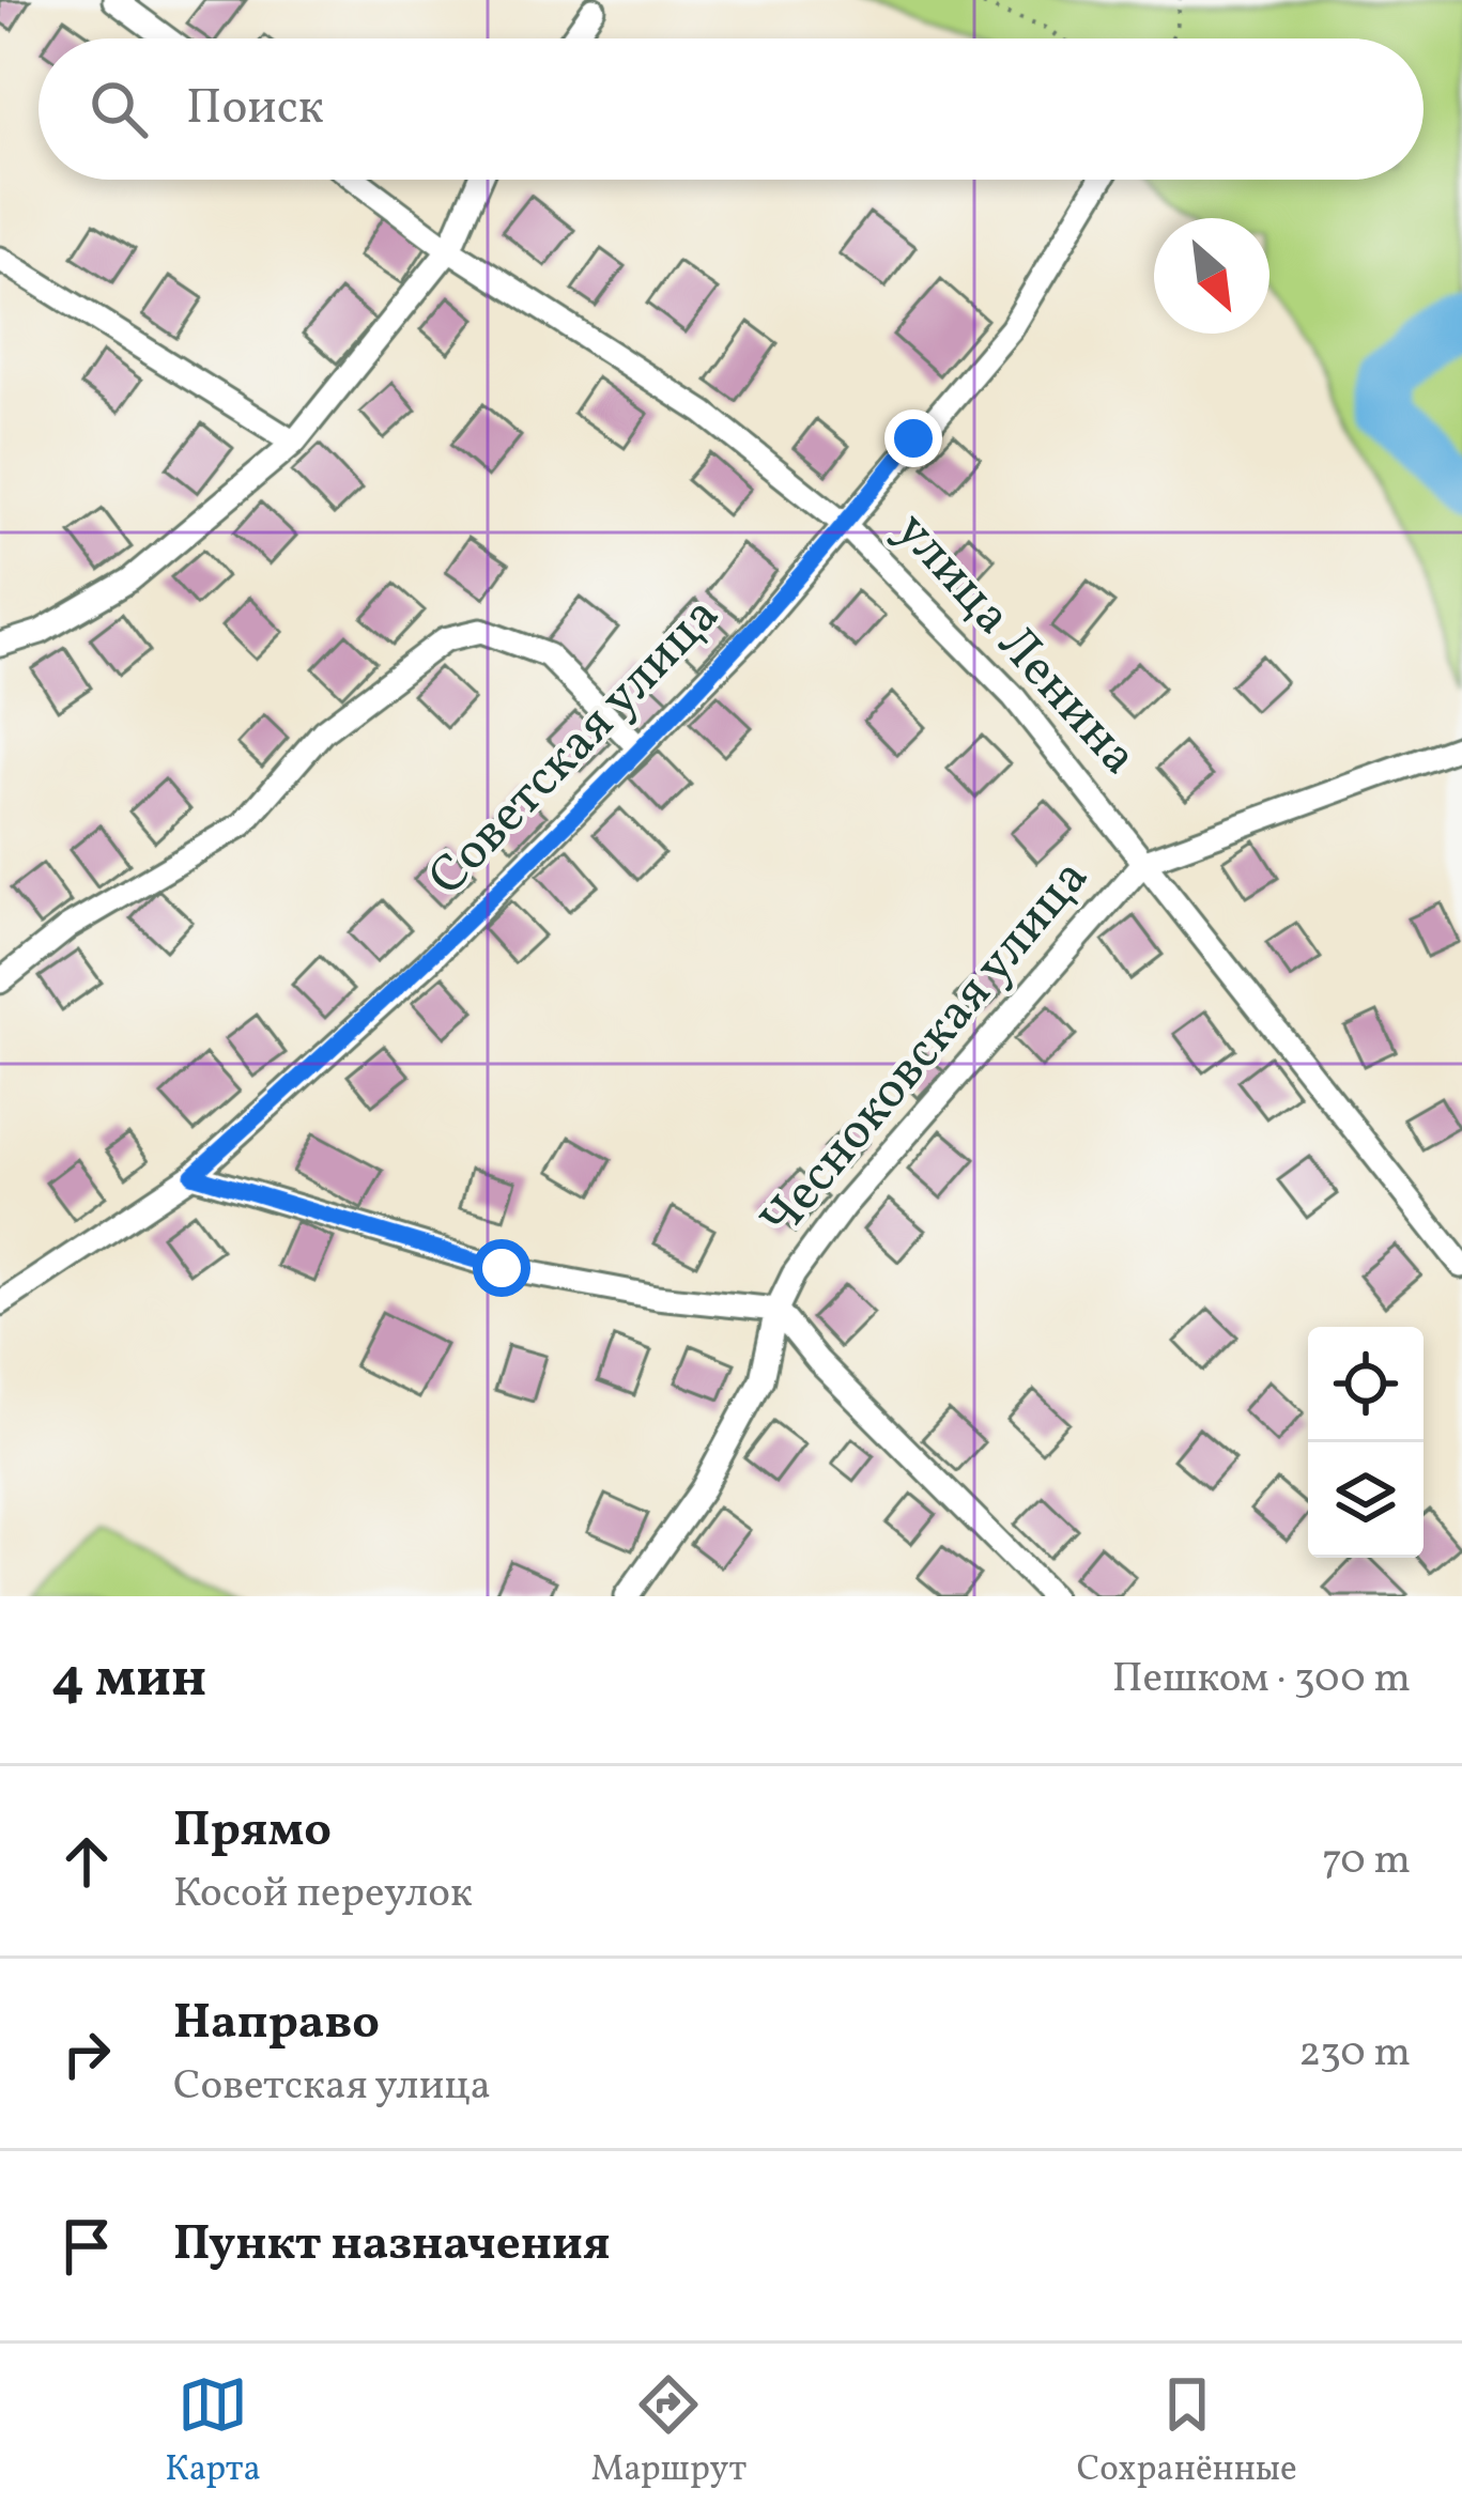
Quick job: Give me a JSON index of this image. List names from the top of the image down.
{
  "streets": {
    "street": ["улица Ленина", "Советская улица", "Чесноковская улица"]
  },
  "crossings": [
    ["улица Ленина", "Советская улица"],
    ["улица Ленина", "Чесноковская улица"]
  ],
  "north": "bottom right",
  "page": {
    "search": "Поиск",
    "heading": ["4 мин", "Пешком · 300 m"],
    "list": [
      ["Прямо", "Косой переулок", "70 m"],
      ["Направо", "Советская улица", "230 m"],
      "Пункт назначения"
    ],
    "nav": ["Карта", "Маршрут", "Сохранённые"]
  }
}
